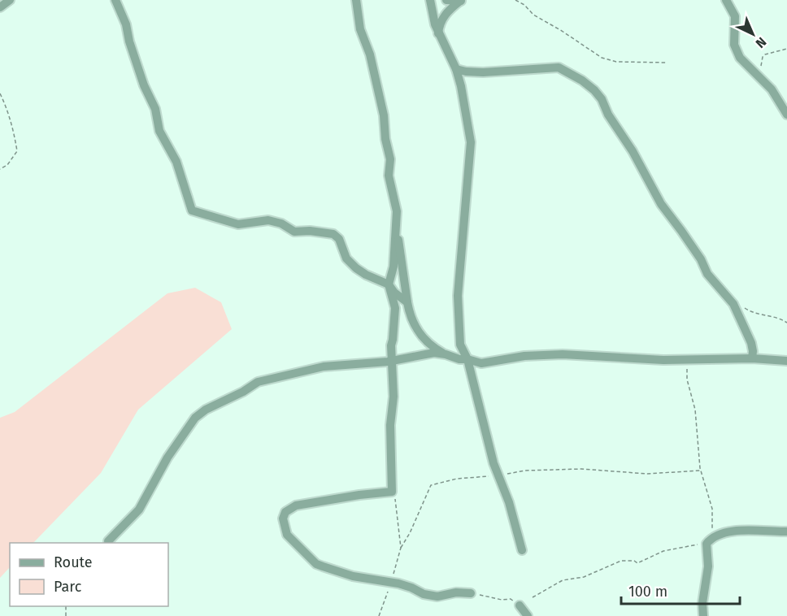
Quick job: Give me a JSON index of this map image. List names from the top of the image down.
{
  "legend": ["Route", "Parc"],
  "scale_bar": "100 m",
  "north": "bottom right"
}
